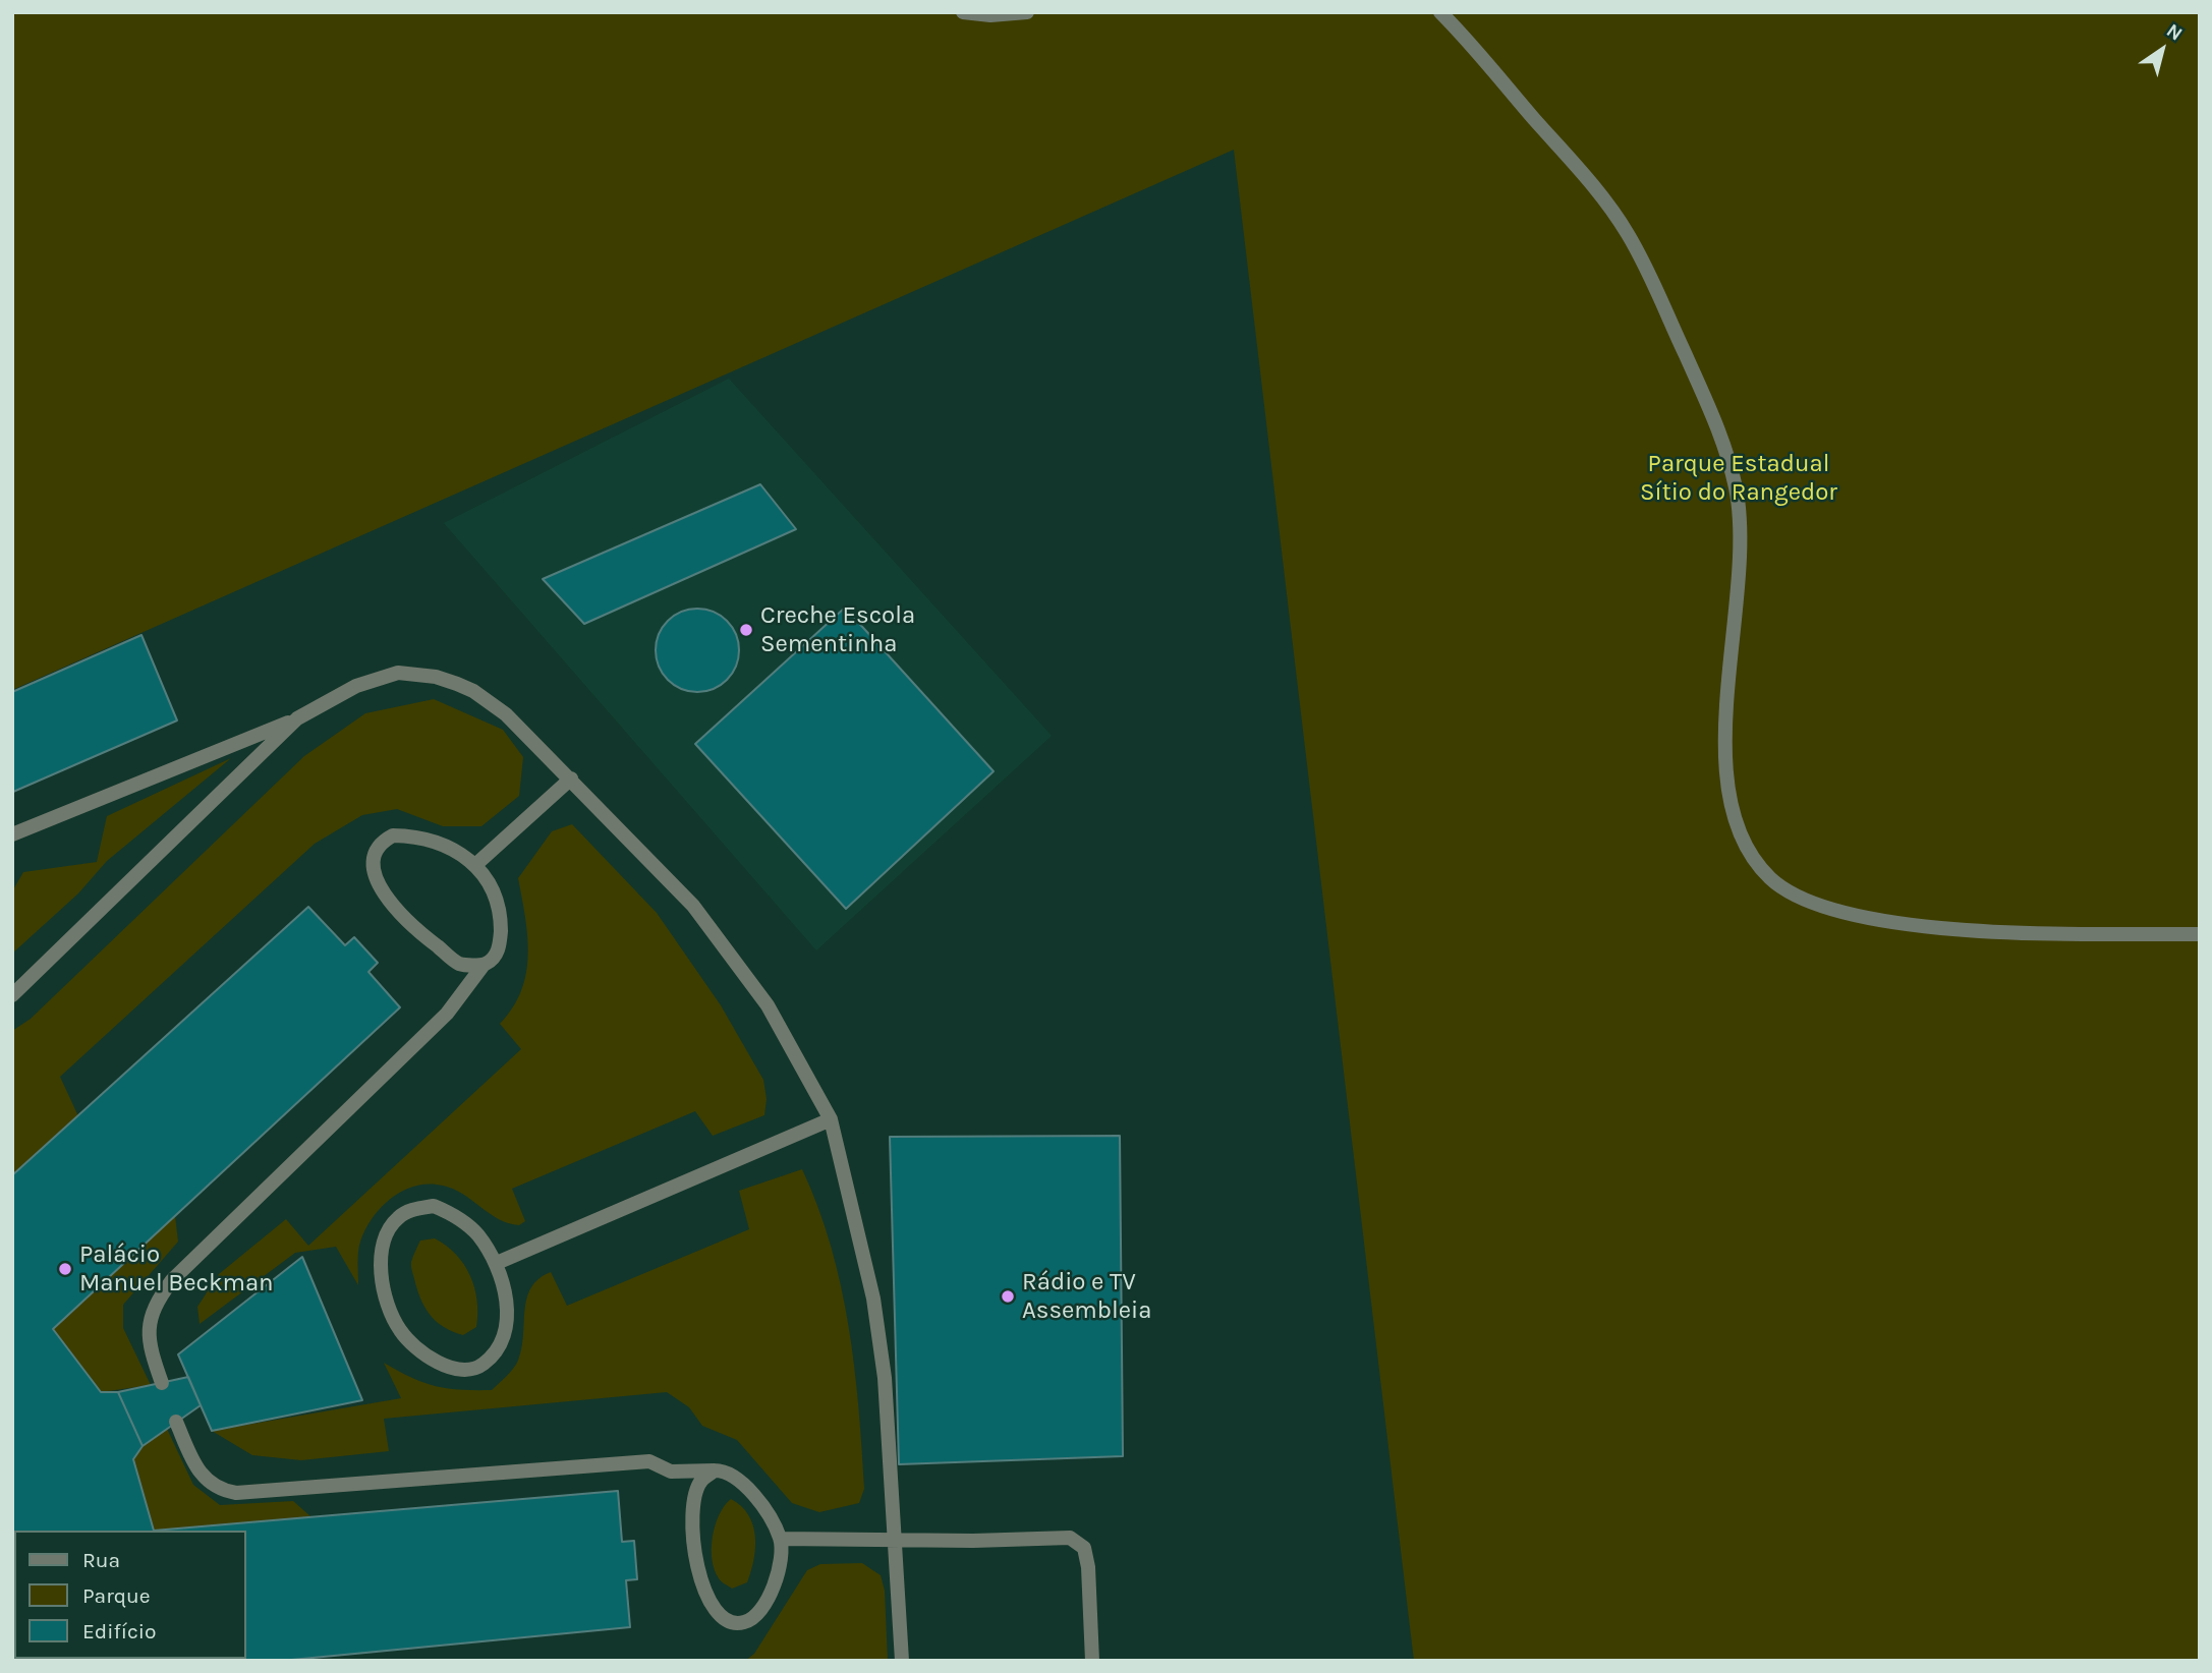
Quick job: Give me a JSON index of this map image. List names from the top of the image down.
{
  "parks": ["Parque Estadual Sítio do Rangedor"],
  "places": ["Creche Escola Sementinha", "Palácio Manuel Beckman", "Rádio e TV Assembleia"],
  "legend": ["Rua", "Parque", "Edifício"],
  "north": "top right"
}
